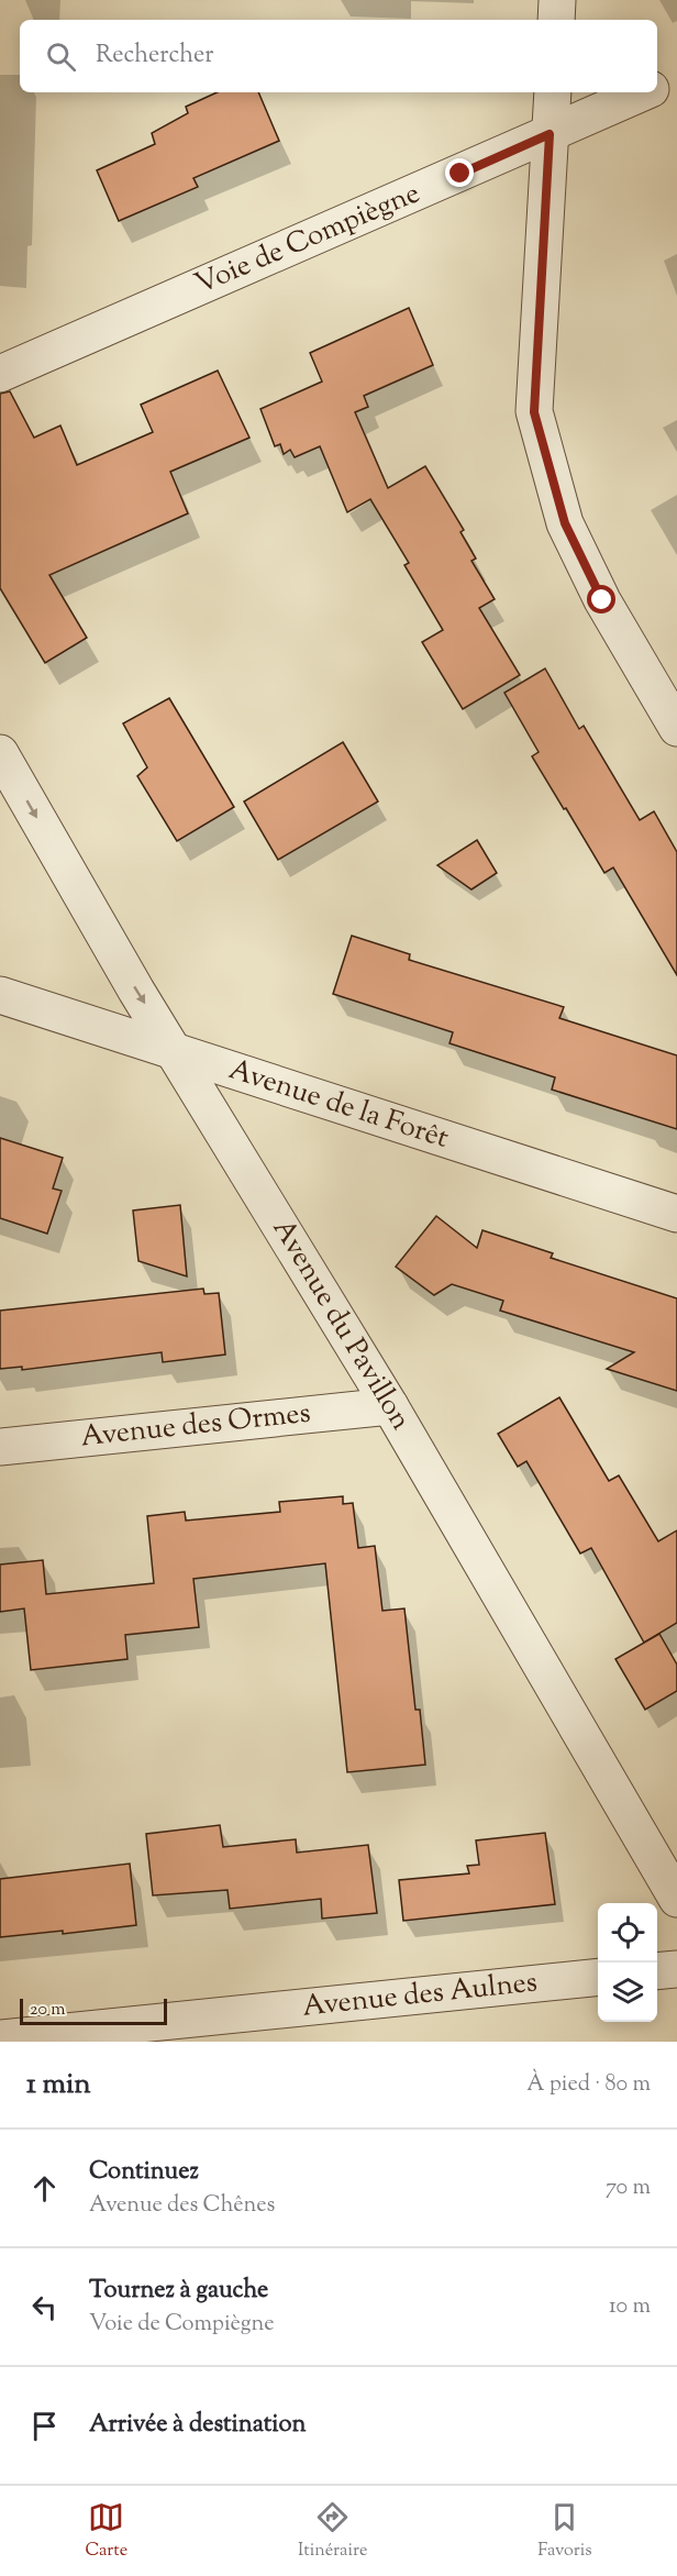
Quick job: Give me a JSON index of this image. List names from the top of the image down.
{
  "streets": {
    "street": [
      "Voie de Compiègne",
      "Avenue de la Forêt",
      "Avenue du Pavillon",
      "Avenue des Ormes",
      "Avenue des Aulnes"
    ]
  },
  "crossings": [
    ["Avenue de la Forêt", "Avenue du Pavillon"],
    ["Avenue du Pavillon", "Avenue des Ormes"]
  ],
  "scale_bar": "20 m",
  "page": {
    "search": "Rechercher",
    "scale": "20 m",
    "heading": ["1 min", "À pied · 80 m"],
    "list": [
      ["Continuez", "Avenue des Chênes", "70 m"],
      ["Tournez à gauche", "Voie de Compiègne", "10 m"],
      "Arrivée à destination"
    ],
    "nav": ["Carte", "Itinéraire", "Favoris"]
  }
}
